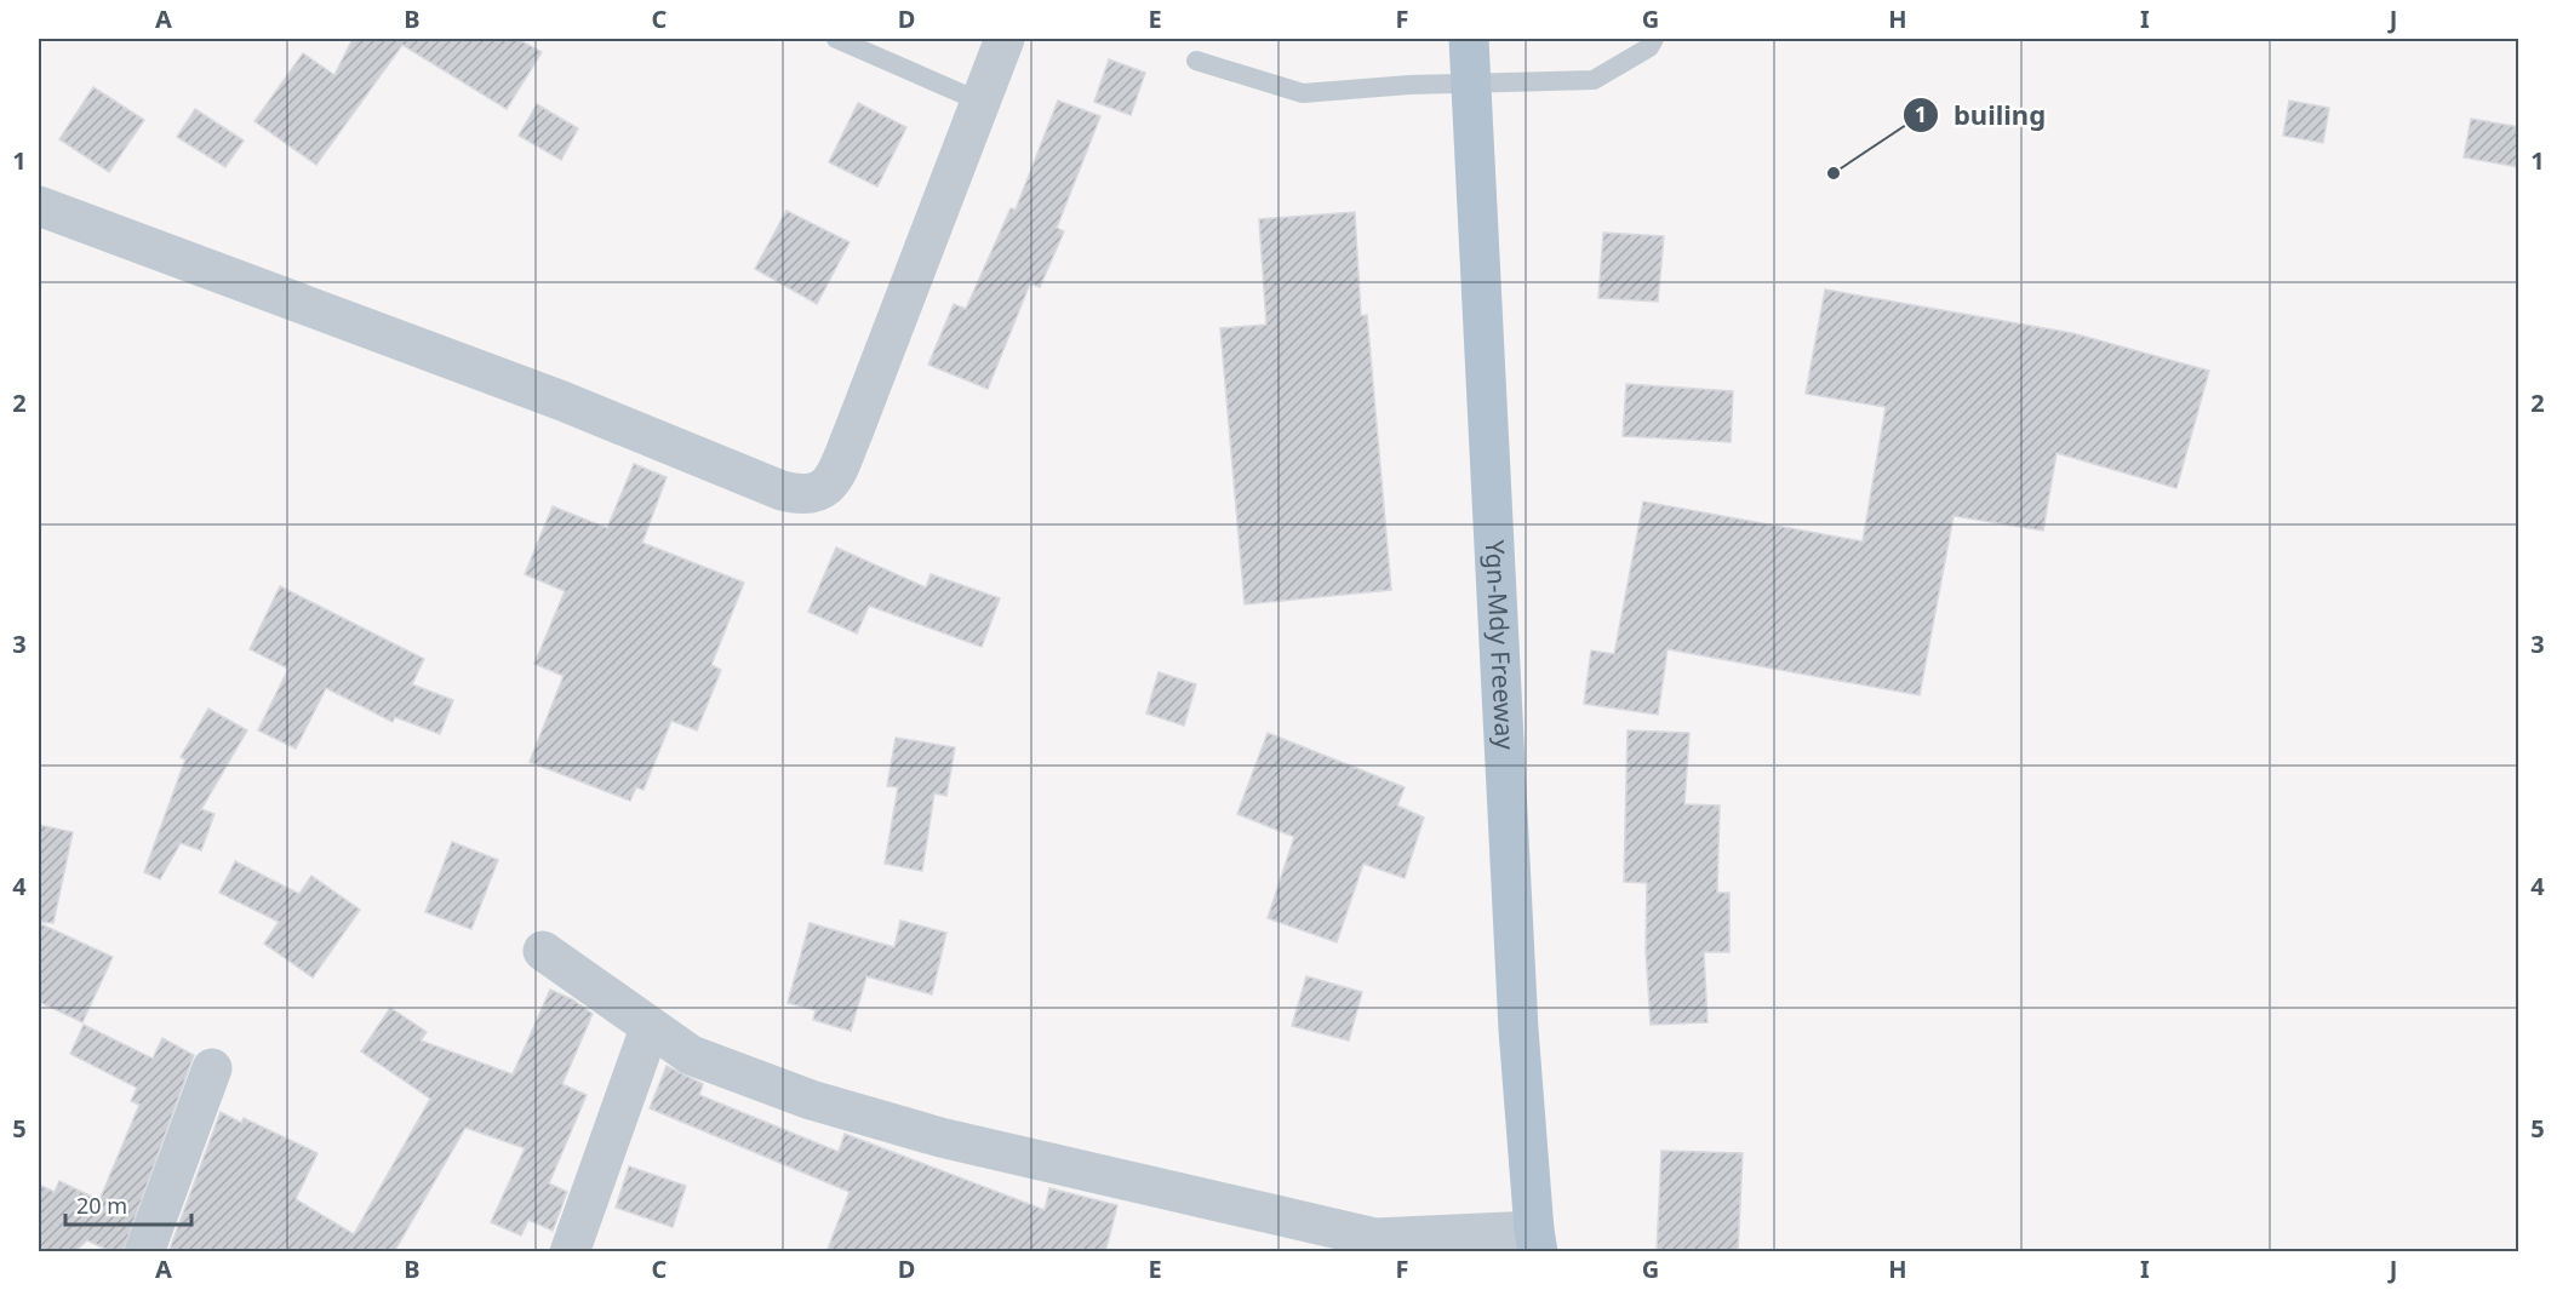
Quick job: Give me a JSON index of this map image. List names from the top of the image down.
{
  "streets": {
    "main road": ["Ygn-Mdy Freeway"]
  },
  "places": ["builing"],
  "scale_bar": "20 m",
  "grid": {
    "columns": [
      "A",
      "B",
      "C",
      "D",
      "E",
      "F",
      "G",
      "H",
      "I",
      "J"
    ],
    "rows": [
      "1",
      "2",
      "3",
      "4",
      "5"
    ]
  }
}
